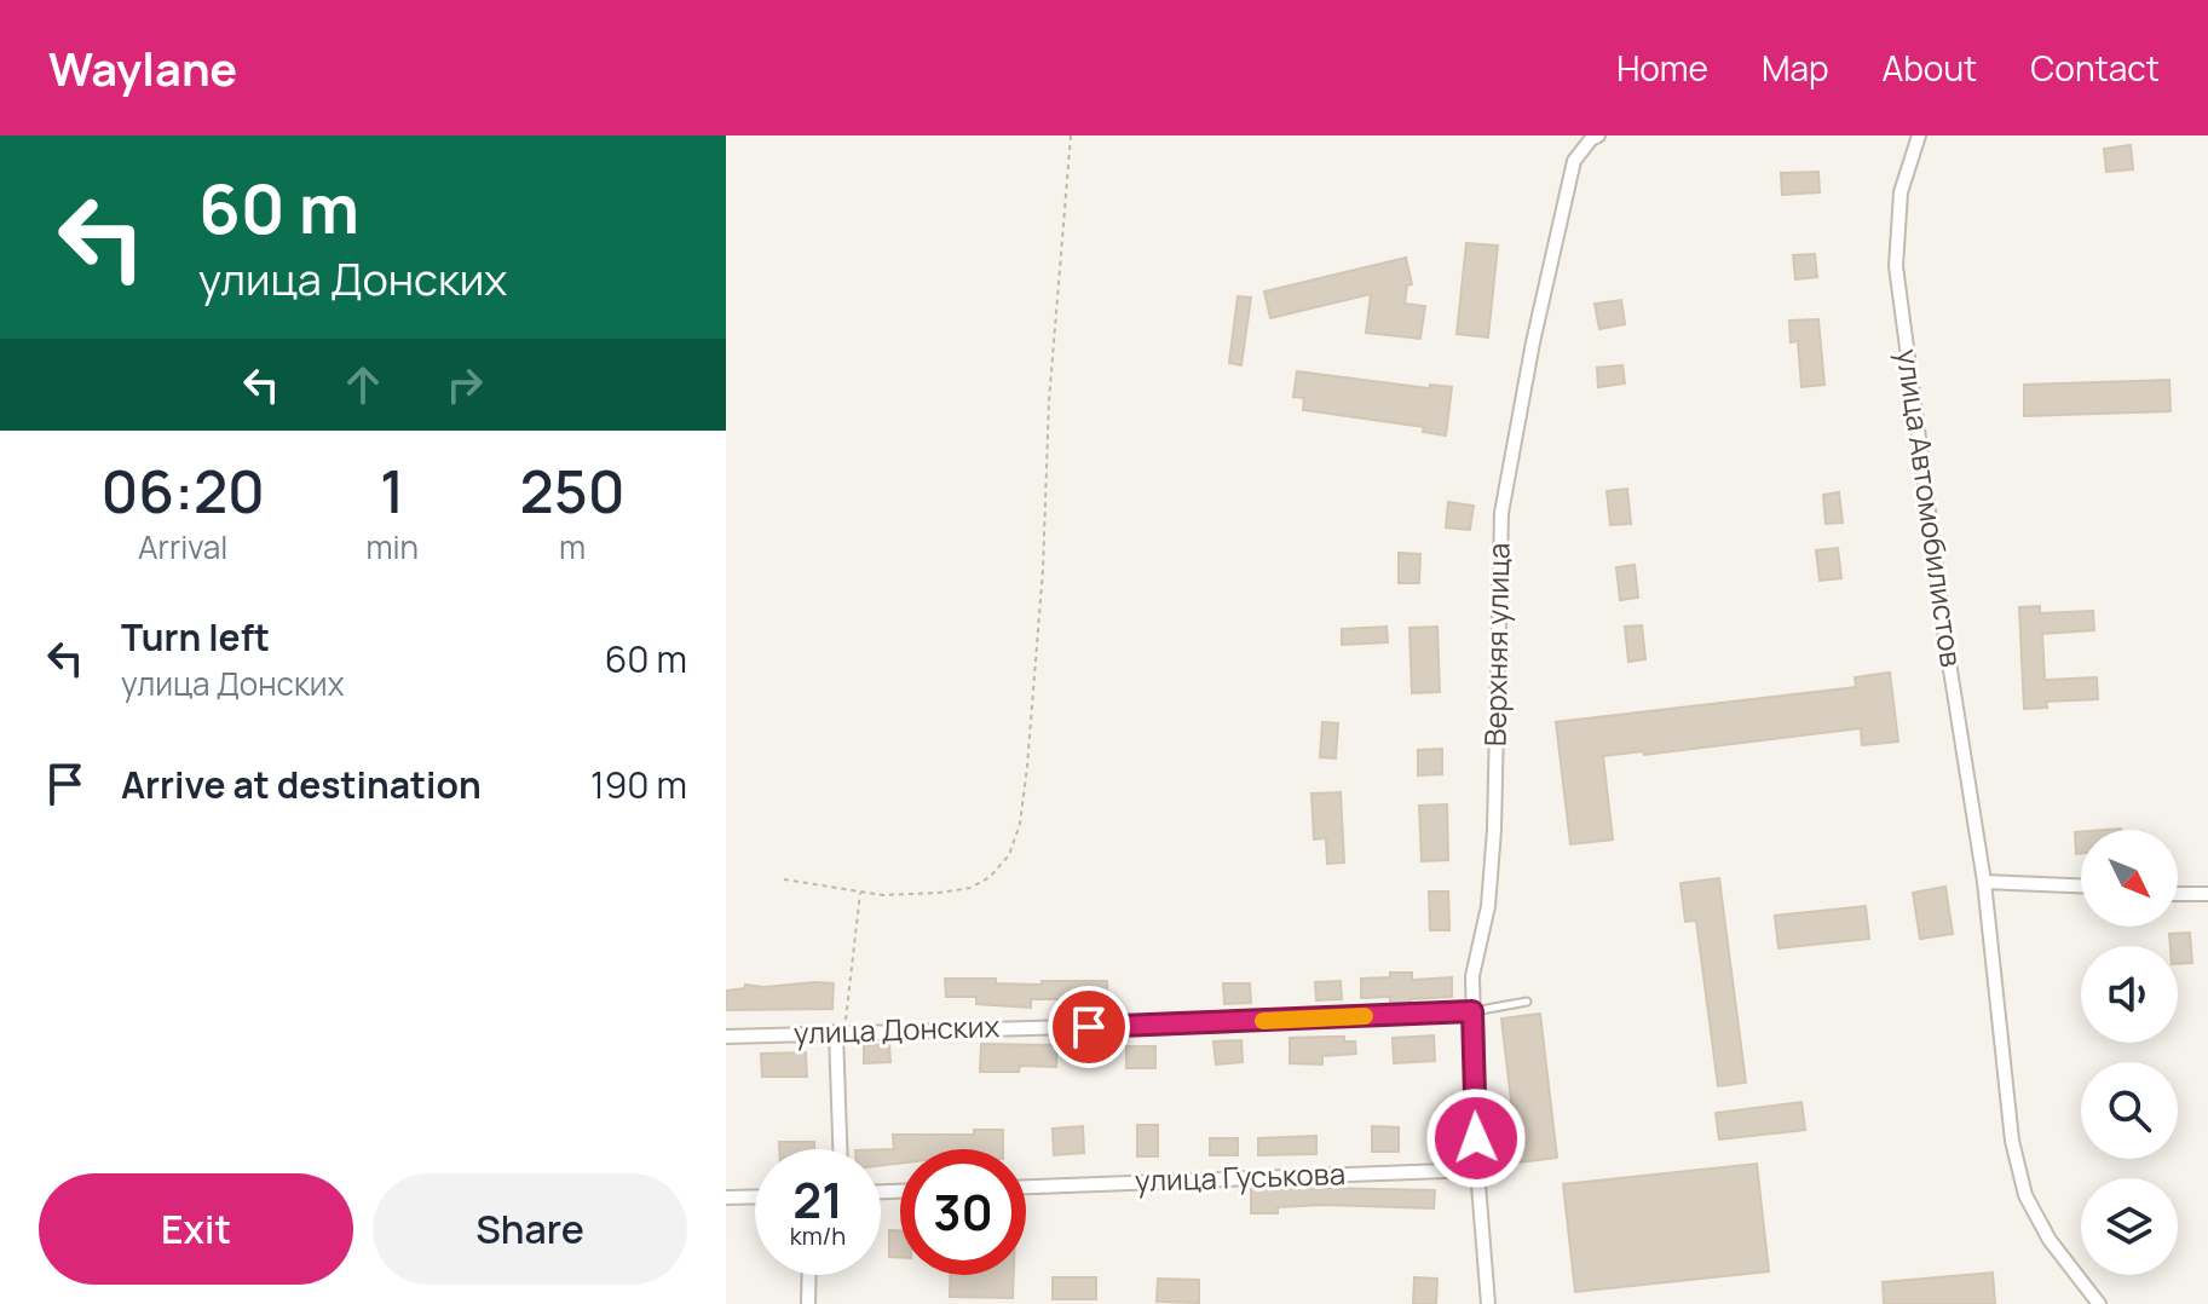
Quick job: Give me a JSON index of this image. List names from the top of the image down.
{
  "streets": {
    "street": [
      "улица Автомобилистов",
      "Верхняя улица",
      "улица Донских",
      "улица Гуськова"
    ]
  },
  "crossings": [
    ["Верхняя улица", "улица Донских"],
    ["Верхняя улица", "улица Гуськова"]
  ],
  "north": "bottom right",
  "page": {
    "header": "Waylane",
    "nav": [
      "Home",
      "Map",
      "About",
      "Contact"
    ],
    "turn": ["60 m", "улица Донских"],
    "eta": [
      "06:20",
      "Arrival",
      "1",
      "min",
      "250",
      "m"
    ],
    "list": [
      {
        "name": "Turn left",
        "note": "улица Донских",
        "value": "60 m"
      },
      {
        "name": "Arrive at destination",
        "value": "190 m"
      }
    ],
    "speed": "21 km/h",
    "limit": "30",
    "buttons": ["Exit", "Share"]
  }
}
